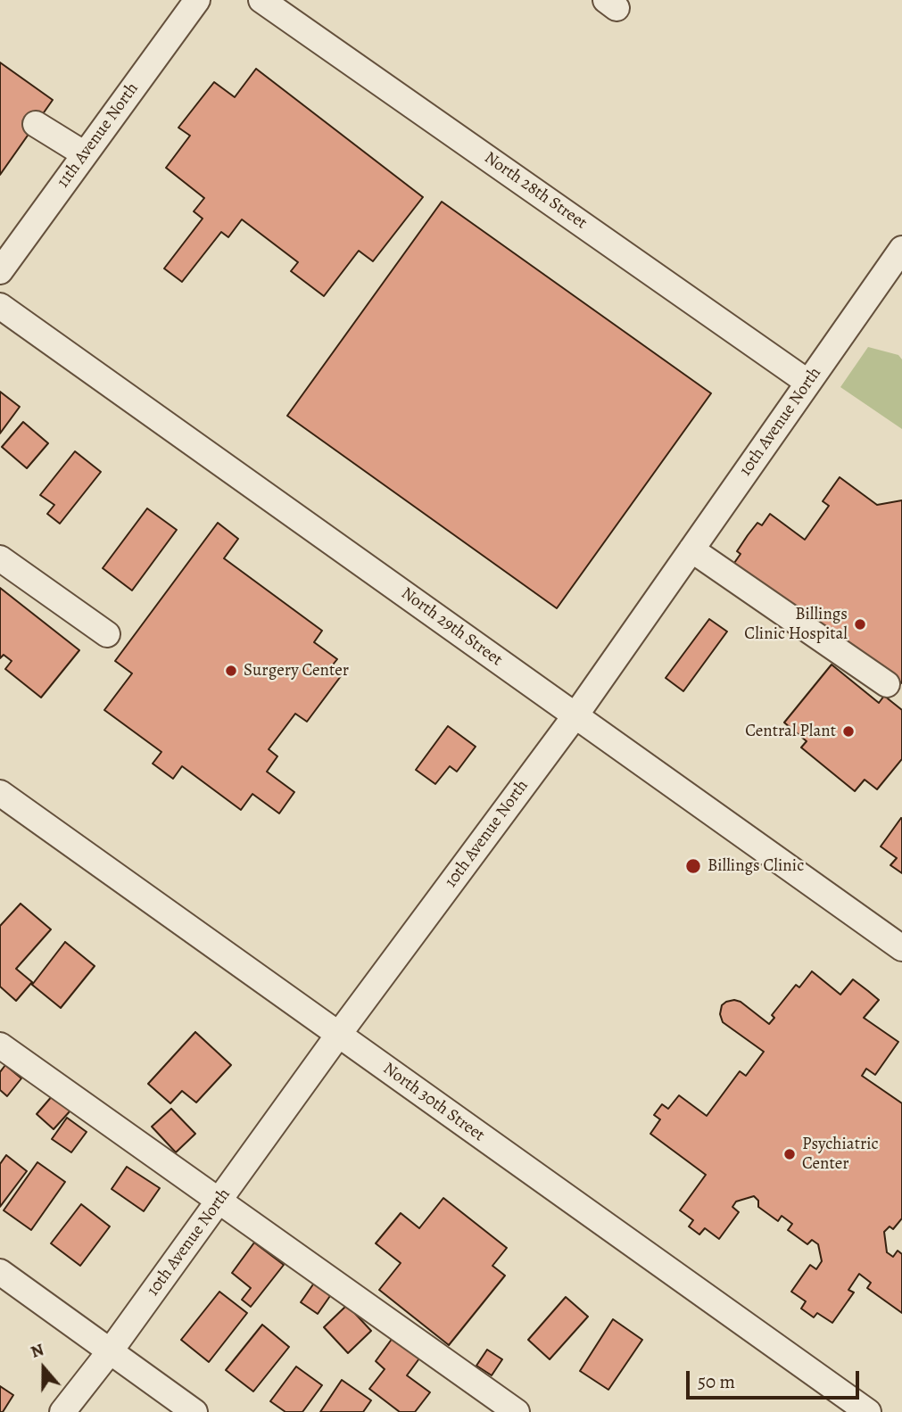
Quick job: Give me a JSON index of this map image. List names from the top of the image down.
{
  "streets": {
    "street": [
      "11th Avenue North",
      "North 28th Street",
      "10th Avenue North",
      "North 29th Street",
      "North 30th Street"
    ]
  },
  "crossings": [
    ["North 28th Street", "10th Avenue North"],
    ["10th Avenue North", "North 29th Street"],
    ["10th Avenue North", "North 30th Street"]
  ],
  "places": [
    "Billings Clinic Hospital",
    "Surgery Center",
    "Central Plant",
    "Billings Clinic",
    "Psychiatric Center"
  ],
  "scale_bar": "50 m",
  "north": "top"
}
